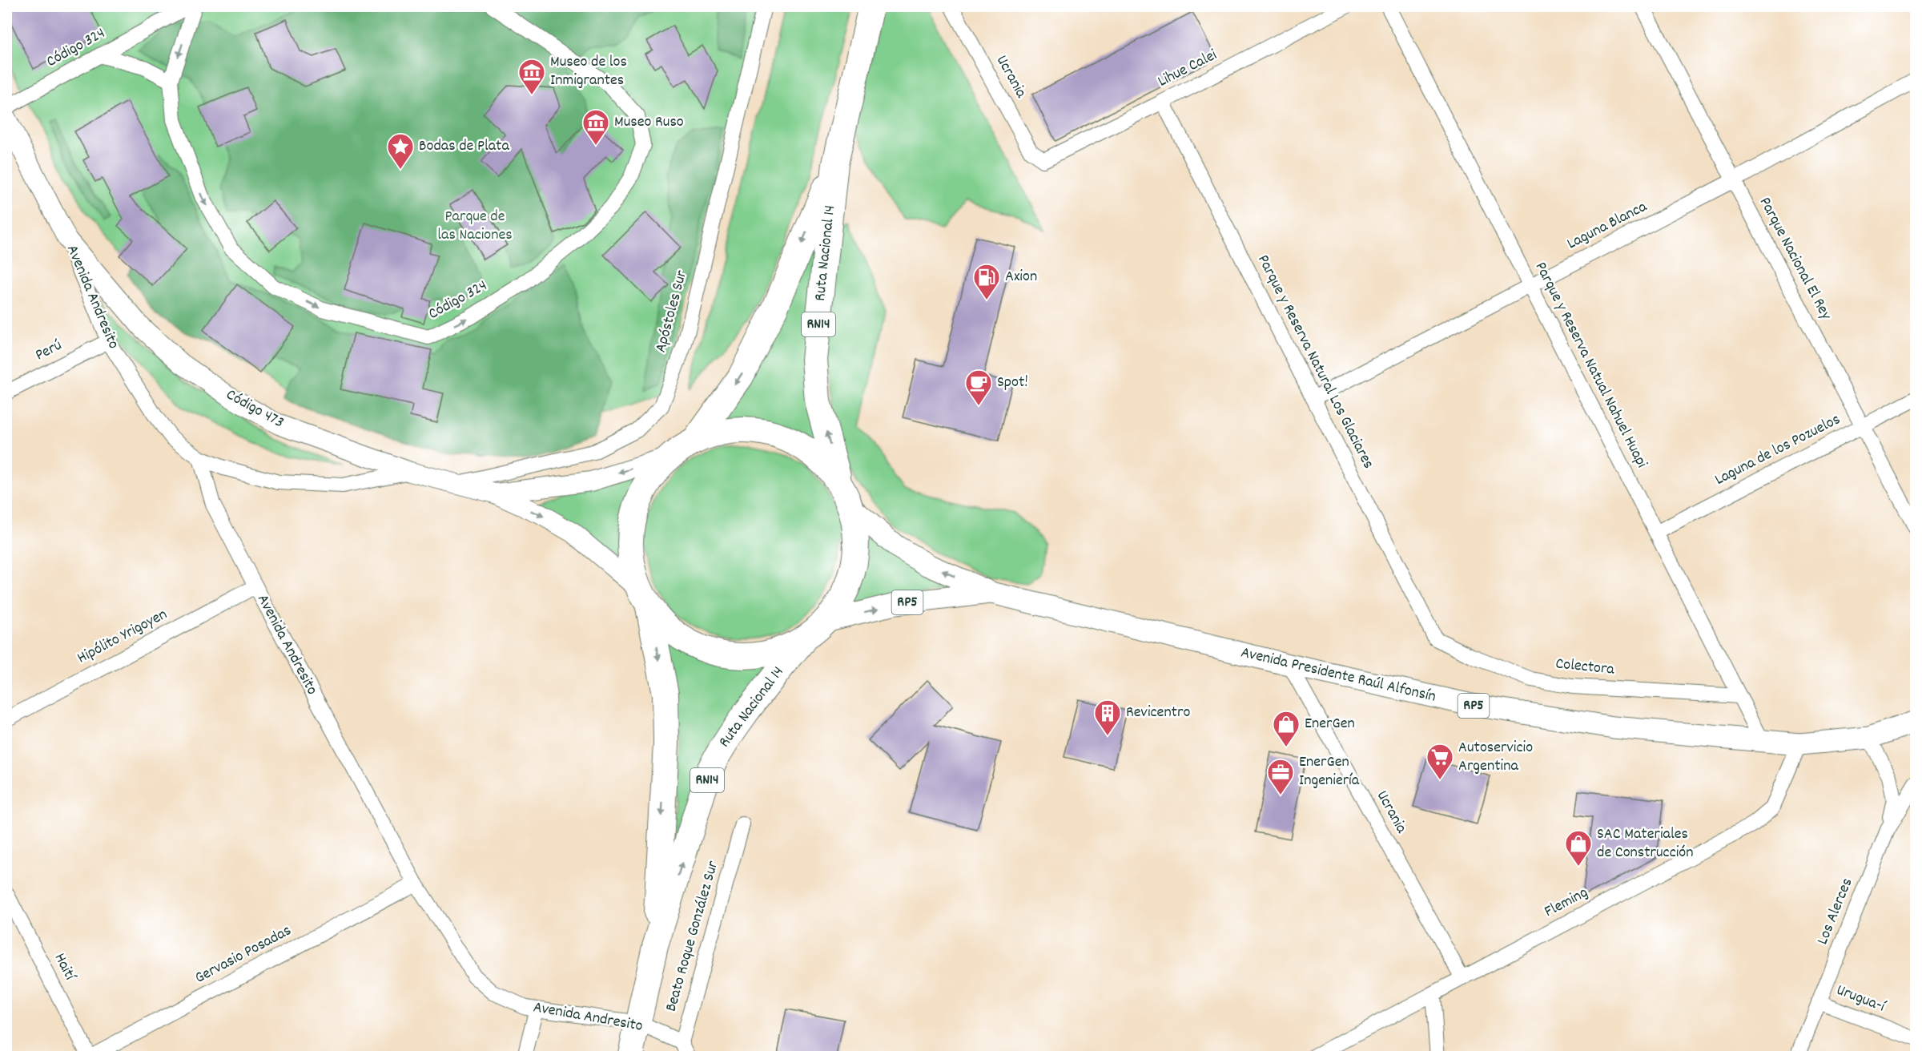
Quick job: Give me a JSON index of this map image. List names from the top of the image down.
{
  "streets": {
    "highway": ["Ruta Nacional 14", "RN14"],
    "main road": [
      "Avenida Andresito",
      "Código 473",
      "RP5",
      "Avenida Presidente Raúl Alfonsín"
    ],
    "street": [
      "Código 324",
      "Lihue Calei",
      "Ucrania",
      "Laguna Blanca",
      "Parque Nacional El Rey",
      "Apóstoles Sur",
      "Perú",
      "Parque y Reserva Natural Los Glaciares",
      "Parque y Reserva Natual Nahuel Huapi",
      "Laguna de los Pozuelos",
      "Hipólito Yrigoyen",
      "Colectora",
      "Fleming",
      "Los Alerces",
      "Beato Roque González Sur",
      "Gervasio Posadas",
      "Haití",
      "Urugua-í"
    ]
  },
  "crossings": [
    ["Lihue Calei", "Ucrania"],
    ["Lihue Calei", "Parque y Reserva Natural Los Glaciares"],
    ["Ucrania", "Avenida Presidente Raúl Alfonsín"],
    ["Ucrania", "Fleming"],
    ["Laguna Blanca", "Parque Nacional El Rey"],
    ["Laguna Blanca", "Parque y Reserva Natural Los Glaciares"],
    ["Laguna Blanca", "Parque y Reserva Natual Nahuel Huapi"],
    ["Ruta Nacional 14", "Avenida Andresito"],
    ["Ruta Nacional 14", "RN14"],
    ["Parque Nacional El Rey", "Laguna de los Pozuelos"],
    ["Avenida Andresito", "Perú"],
    ["Avenida Andresito", "Código 473"],
    ["Avenida Andresito", "Hipólito Yrigoyen"],
    ["Avenida Andresito", "Beato Roque González Sur"],
    ["Avenida Andresito", "Gervasio Posadas"],
    ["Apóstoles Sur", "Código 473"],
    ["RN14", "Avenida Presidente Raúl Alfonsín"],
    ["Parque y Reserva Natural Los Glaciares", "Colectora"],
    ["Parque y Reserva Natual Nahuel Huapi", "Laguna de los Pozuelos"],
    ["Parque y Reserva Natual Nahuel Huapi", "Colectora"],
    ["Parque y Reserva Natual Nahuel Huapi", "Avenida Presidente Raúl Alfonsín"],
    ["Avenida Presidente Raúl Alfonsín", "Fleming"],
    ["Los Alerces", "Urugua-í"],
    ["Gervasio Posadas", "Haití"]
  ],
  "parks": ["Parque de las Naciones"],
  "places": {
    "museum": ["Museo de los Inmigrantes", "Museo Ruso"],
    "place": ["Bodas de Plata"],
    "fuel station": ["Axion"],
    "cafe": ["Spot!"],
    "building": ["Revicentro"],
    "shop": ["EnerGen", "SAC Materiales de Construcción"],
    "supermarket": ["Autoservicio Argentina"],
    "office": ["EnerGen Ingeniería"]
  }
}
